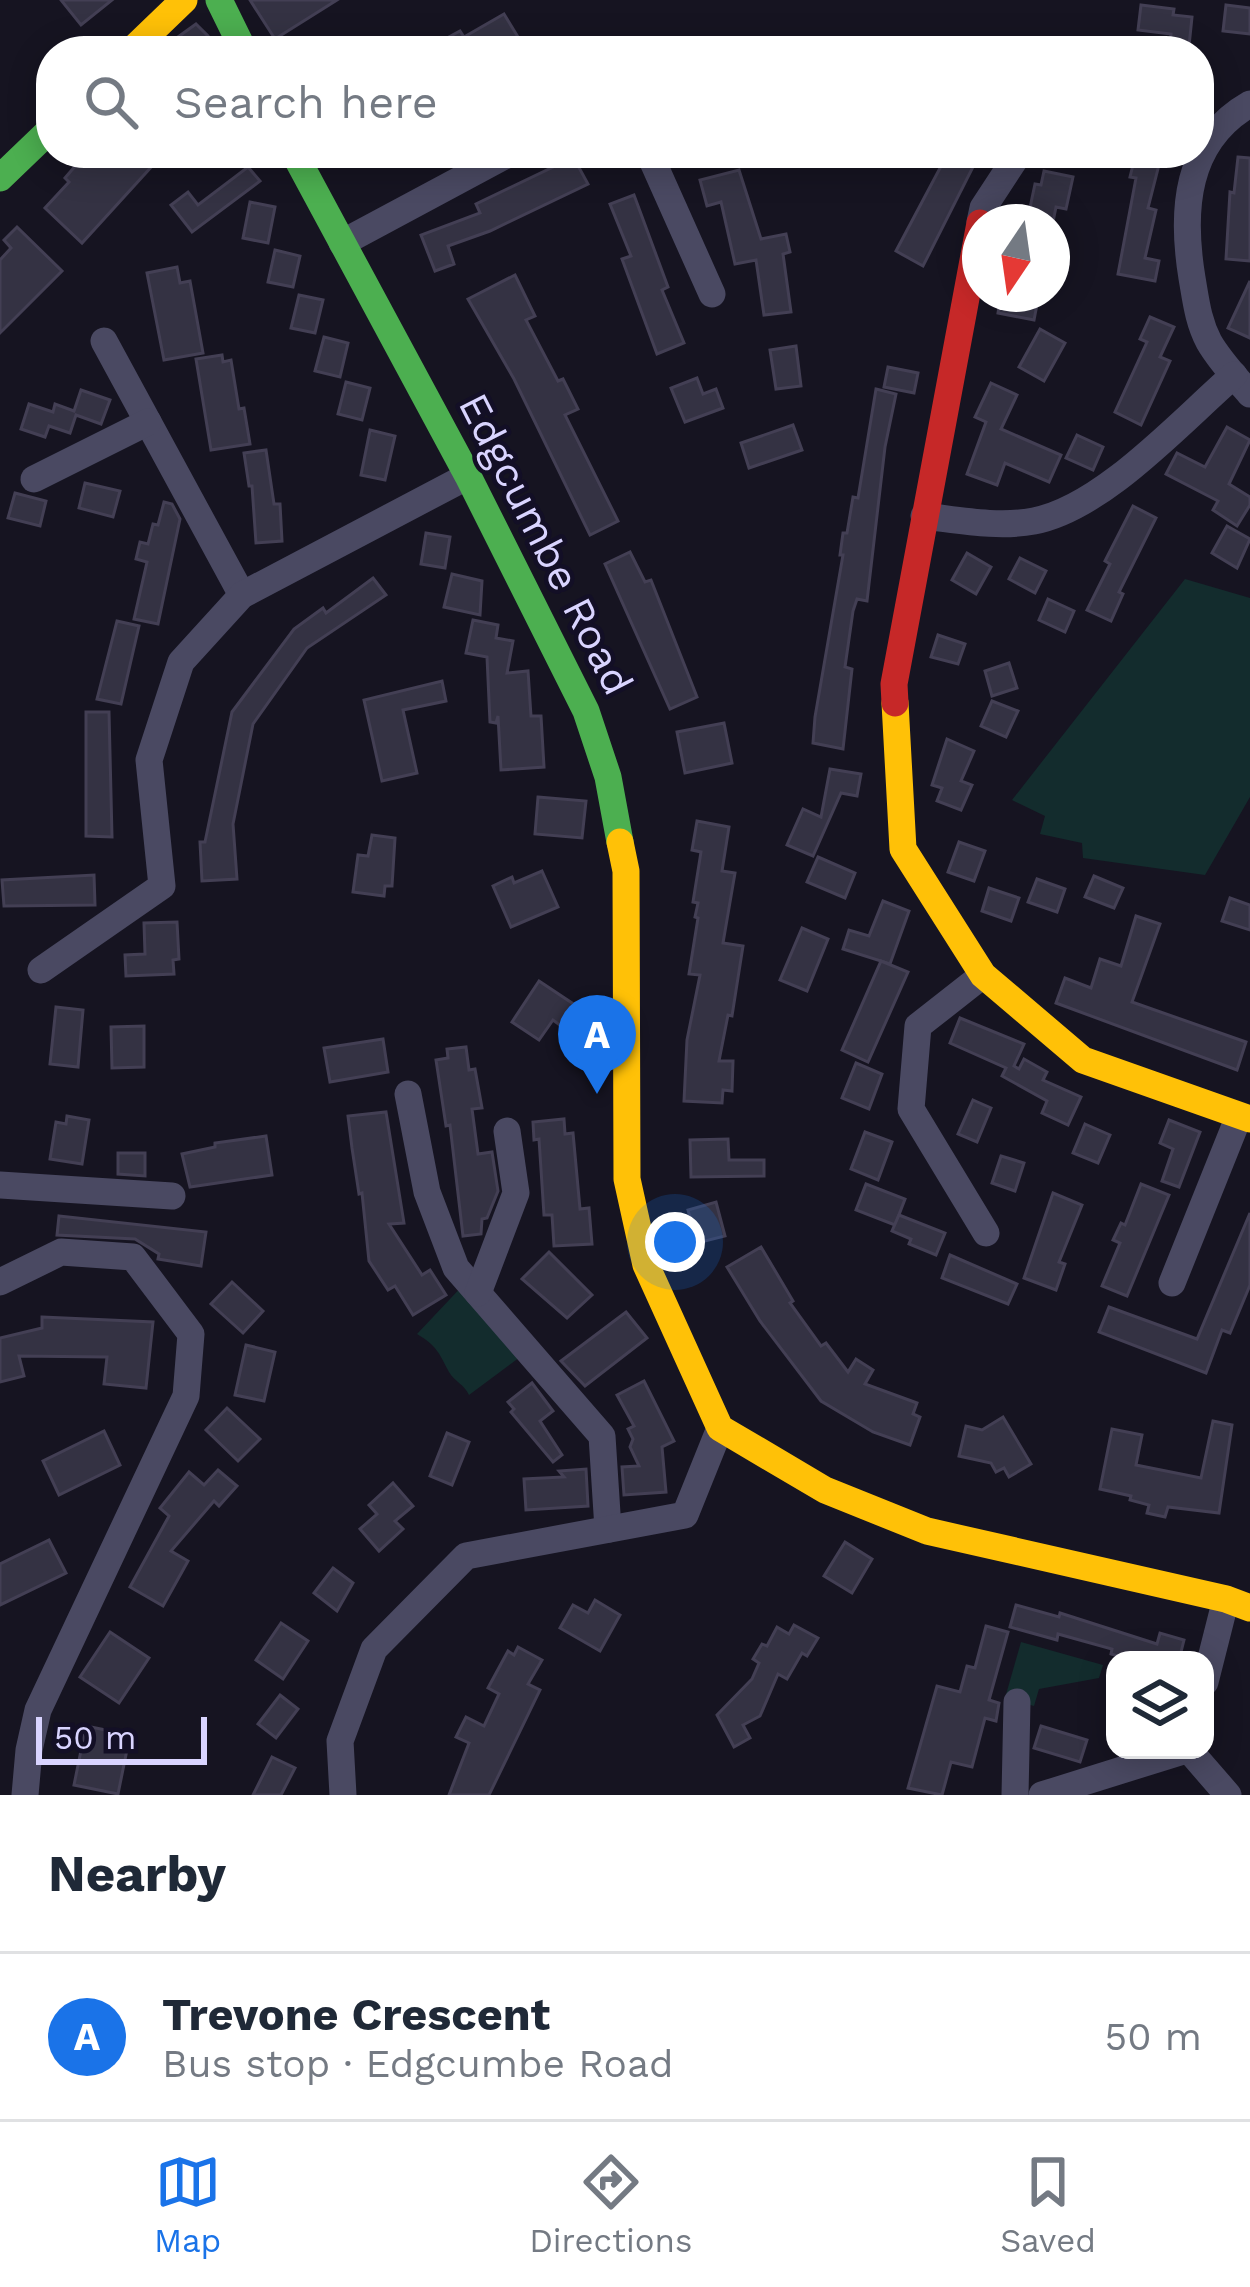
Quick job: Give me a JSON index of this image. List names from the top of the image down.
{
  "streets": {
    "main road": ["Edgcumbe Road"]
  },
  "scale_bar": "50 m",
  "north": "bottom",
  "page": {
    "search": "Search here",
    "pins": "A",
    "scale": "50 m",
    "heading": "Nearby",
    "list": [
      {
        "mark": "A",
        "name": "Trevone Crescent",
        "note": "Bus stop · Edgcumbe Road",
        "value": "50 m"
      }
    ],
    "nav": ["Map", "Directions", "Saved"]
  }
}
